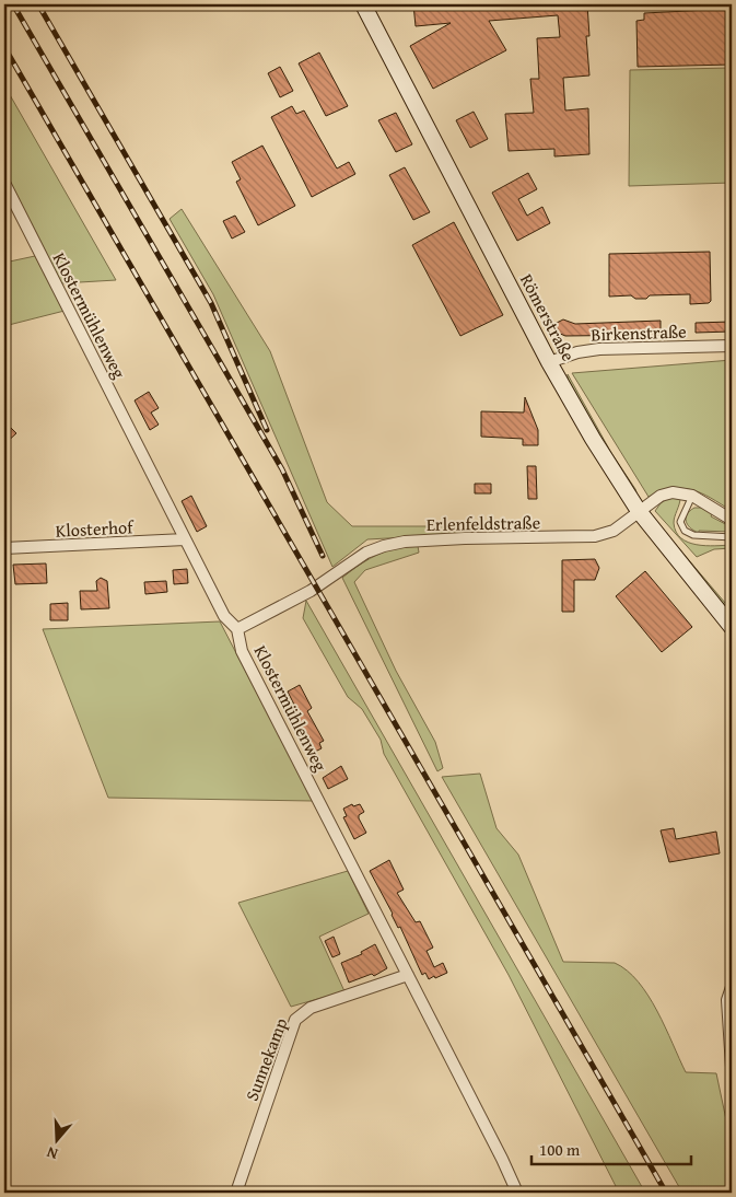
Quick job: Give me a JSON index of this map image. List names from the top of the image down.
{
  "streets": {
    "main road": ["Römerstraße"],
    "street": [
      "Klostermühlenweg",
      "Birkenstraße",
      "Erlenfeldstraße",
      "Klosterhof",
      "Sunnekamp"
    ]
  },
  "crossings": [
    ["Klostermühlenweg", "Erlenfeldstraße"],
    ["Klostermühlenweg", "Klosterhof"],
    ["Klostermühlenweg", "Sunnekamp"],
    ["Römerstraße", "Birkenstraße"],
    ["Römerstraße", "Erlenfeldstraße"]
  ],
  "scale_bar": "100 m",
  "north": "bottom"
}
